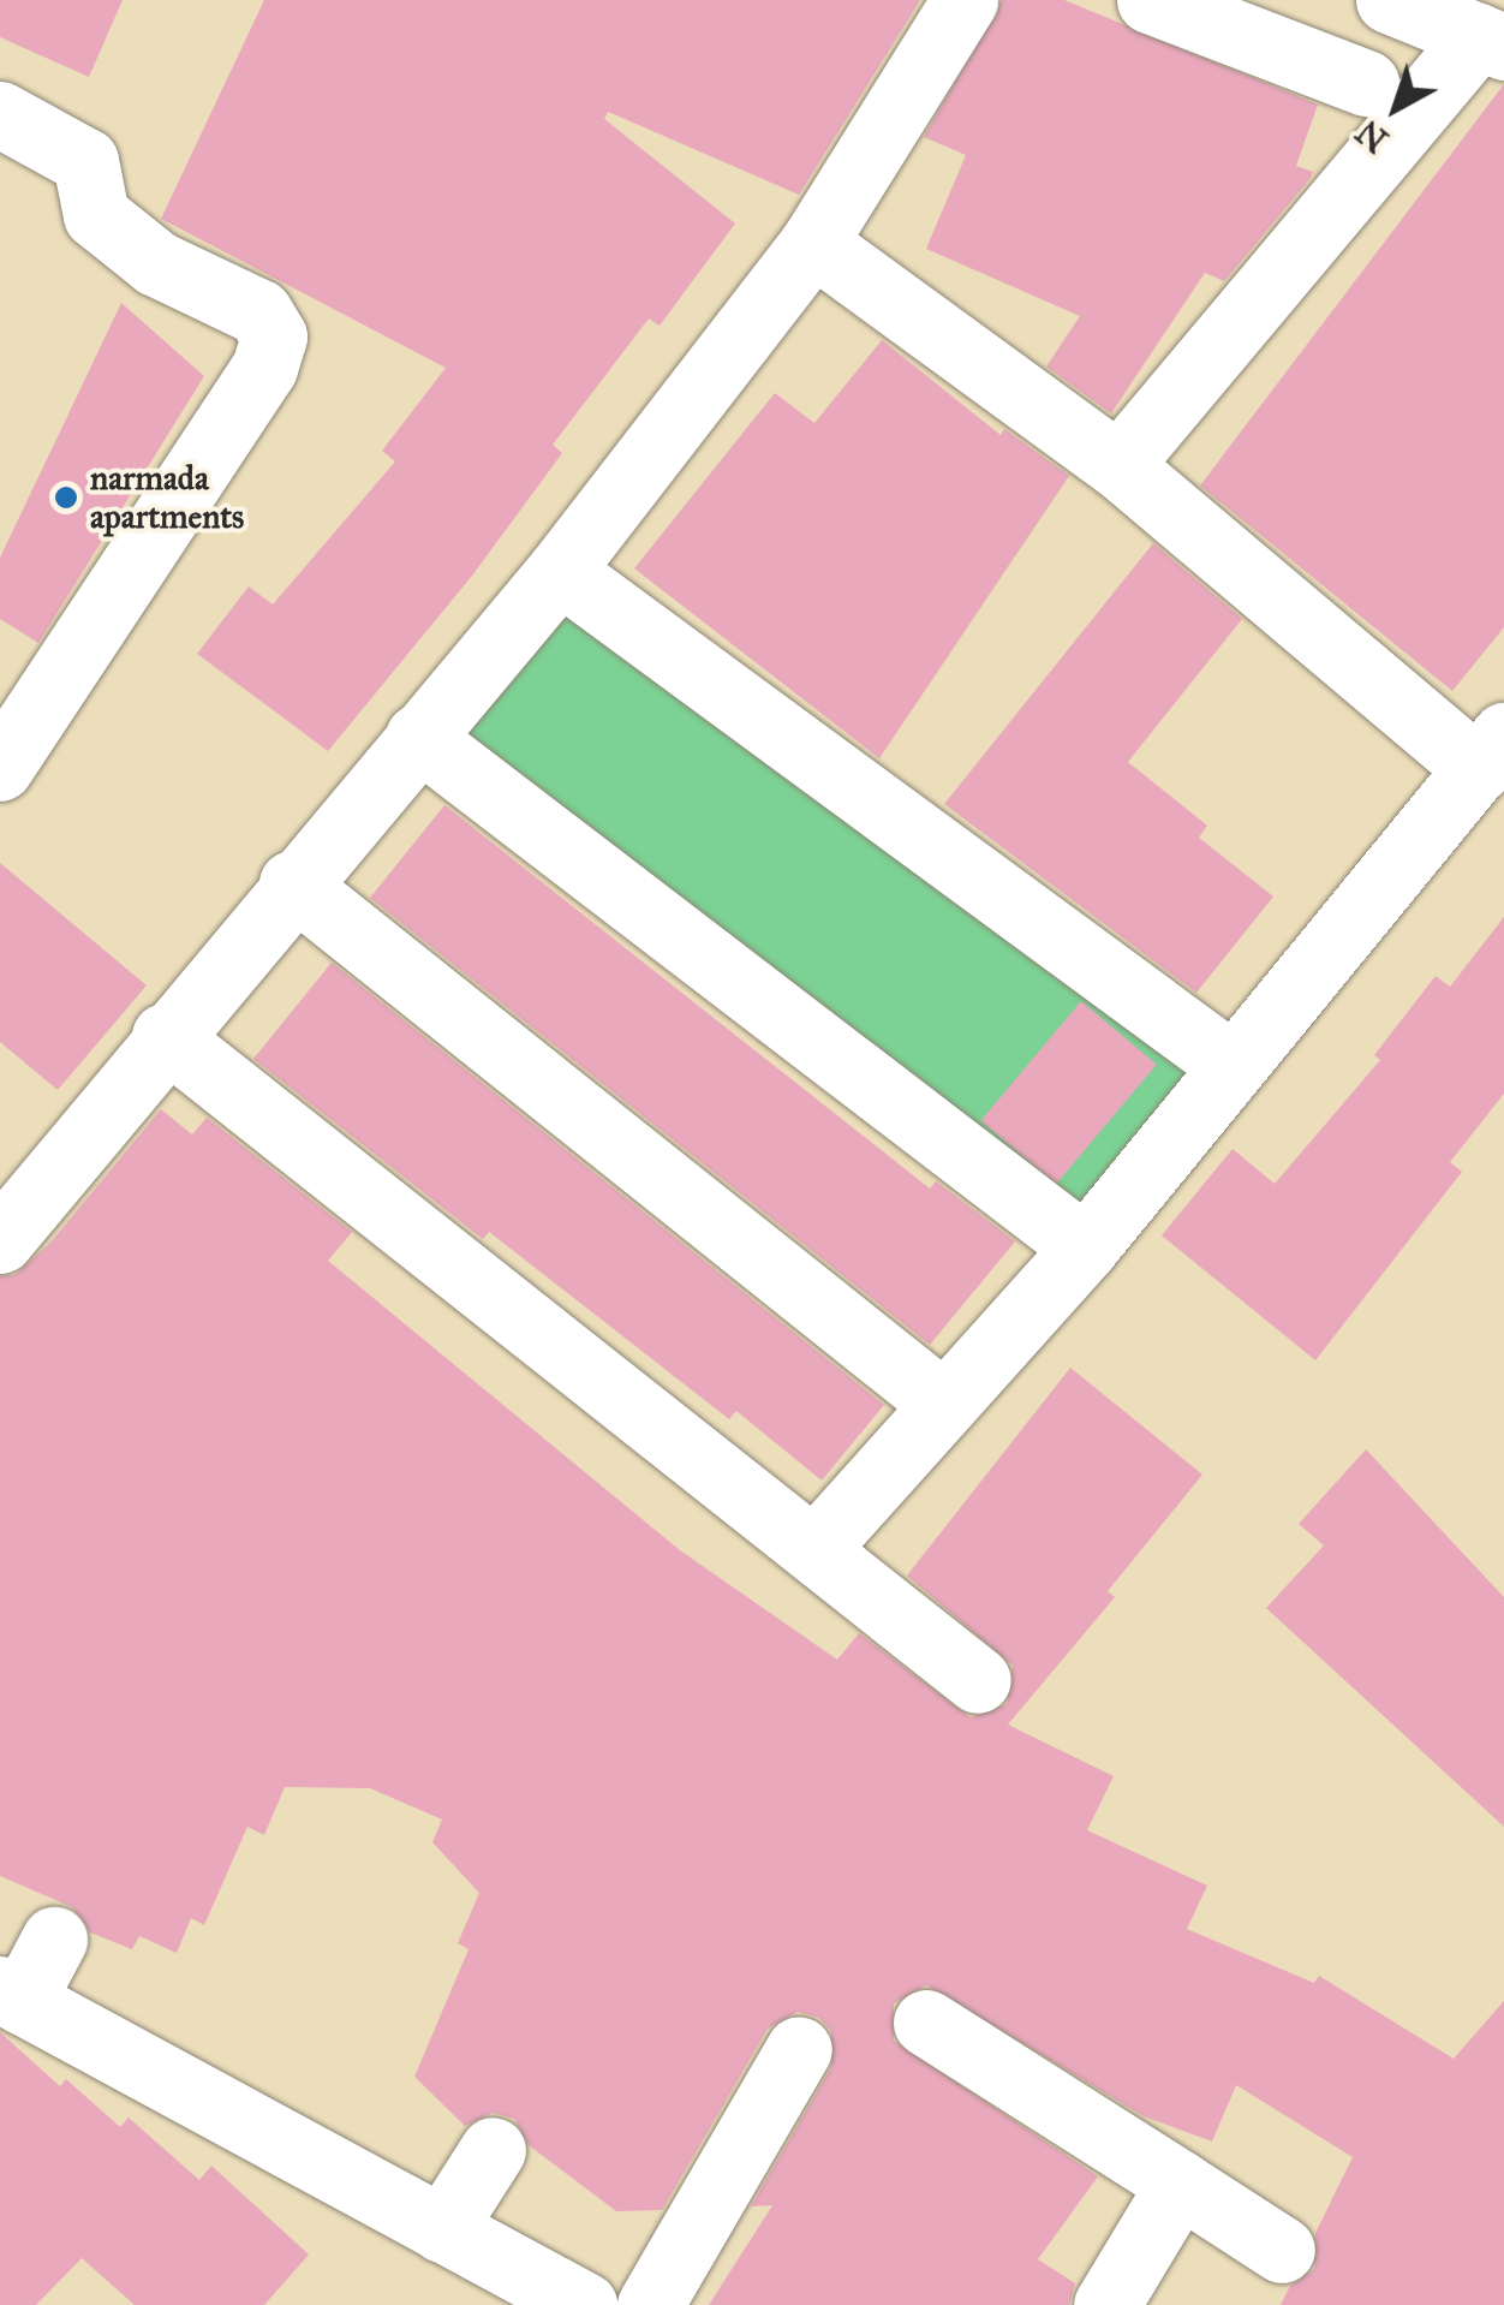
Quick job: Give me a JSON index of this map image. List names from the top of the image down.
{
  "places": ["narmada apartments"],
  "north": "bottom left"
}
